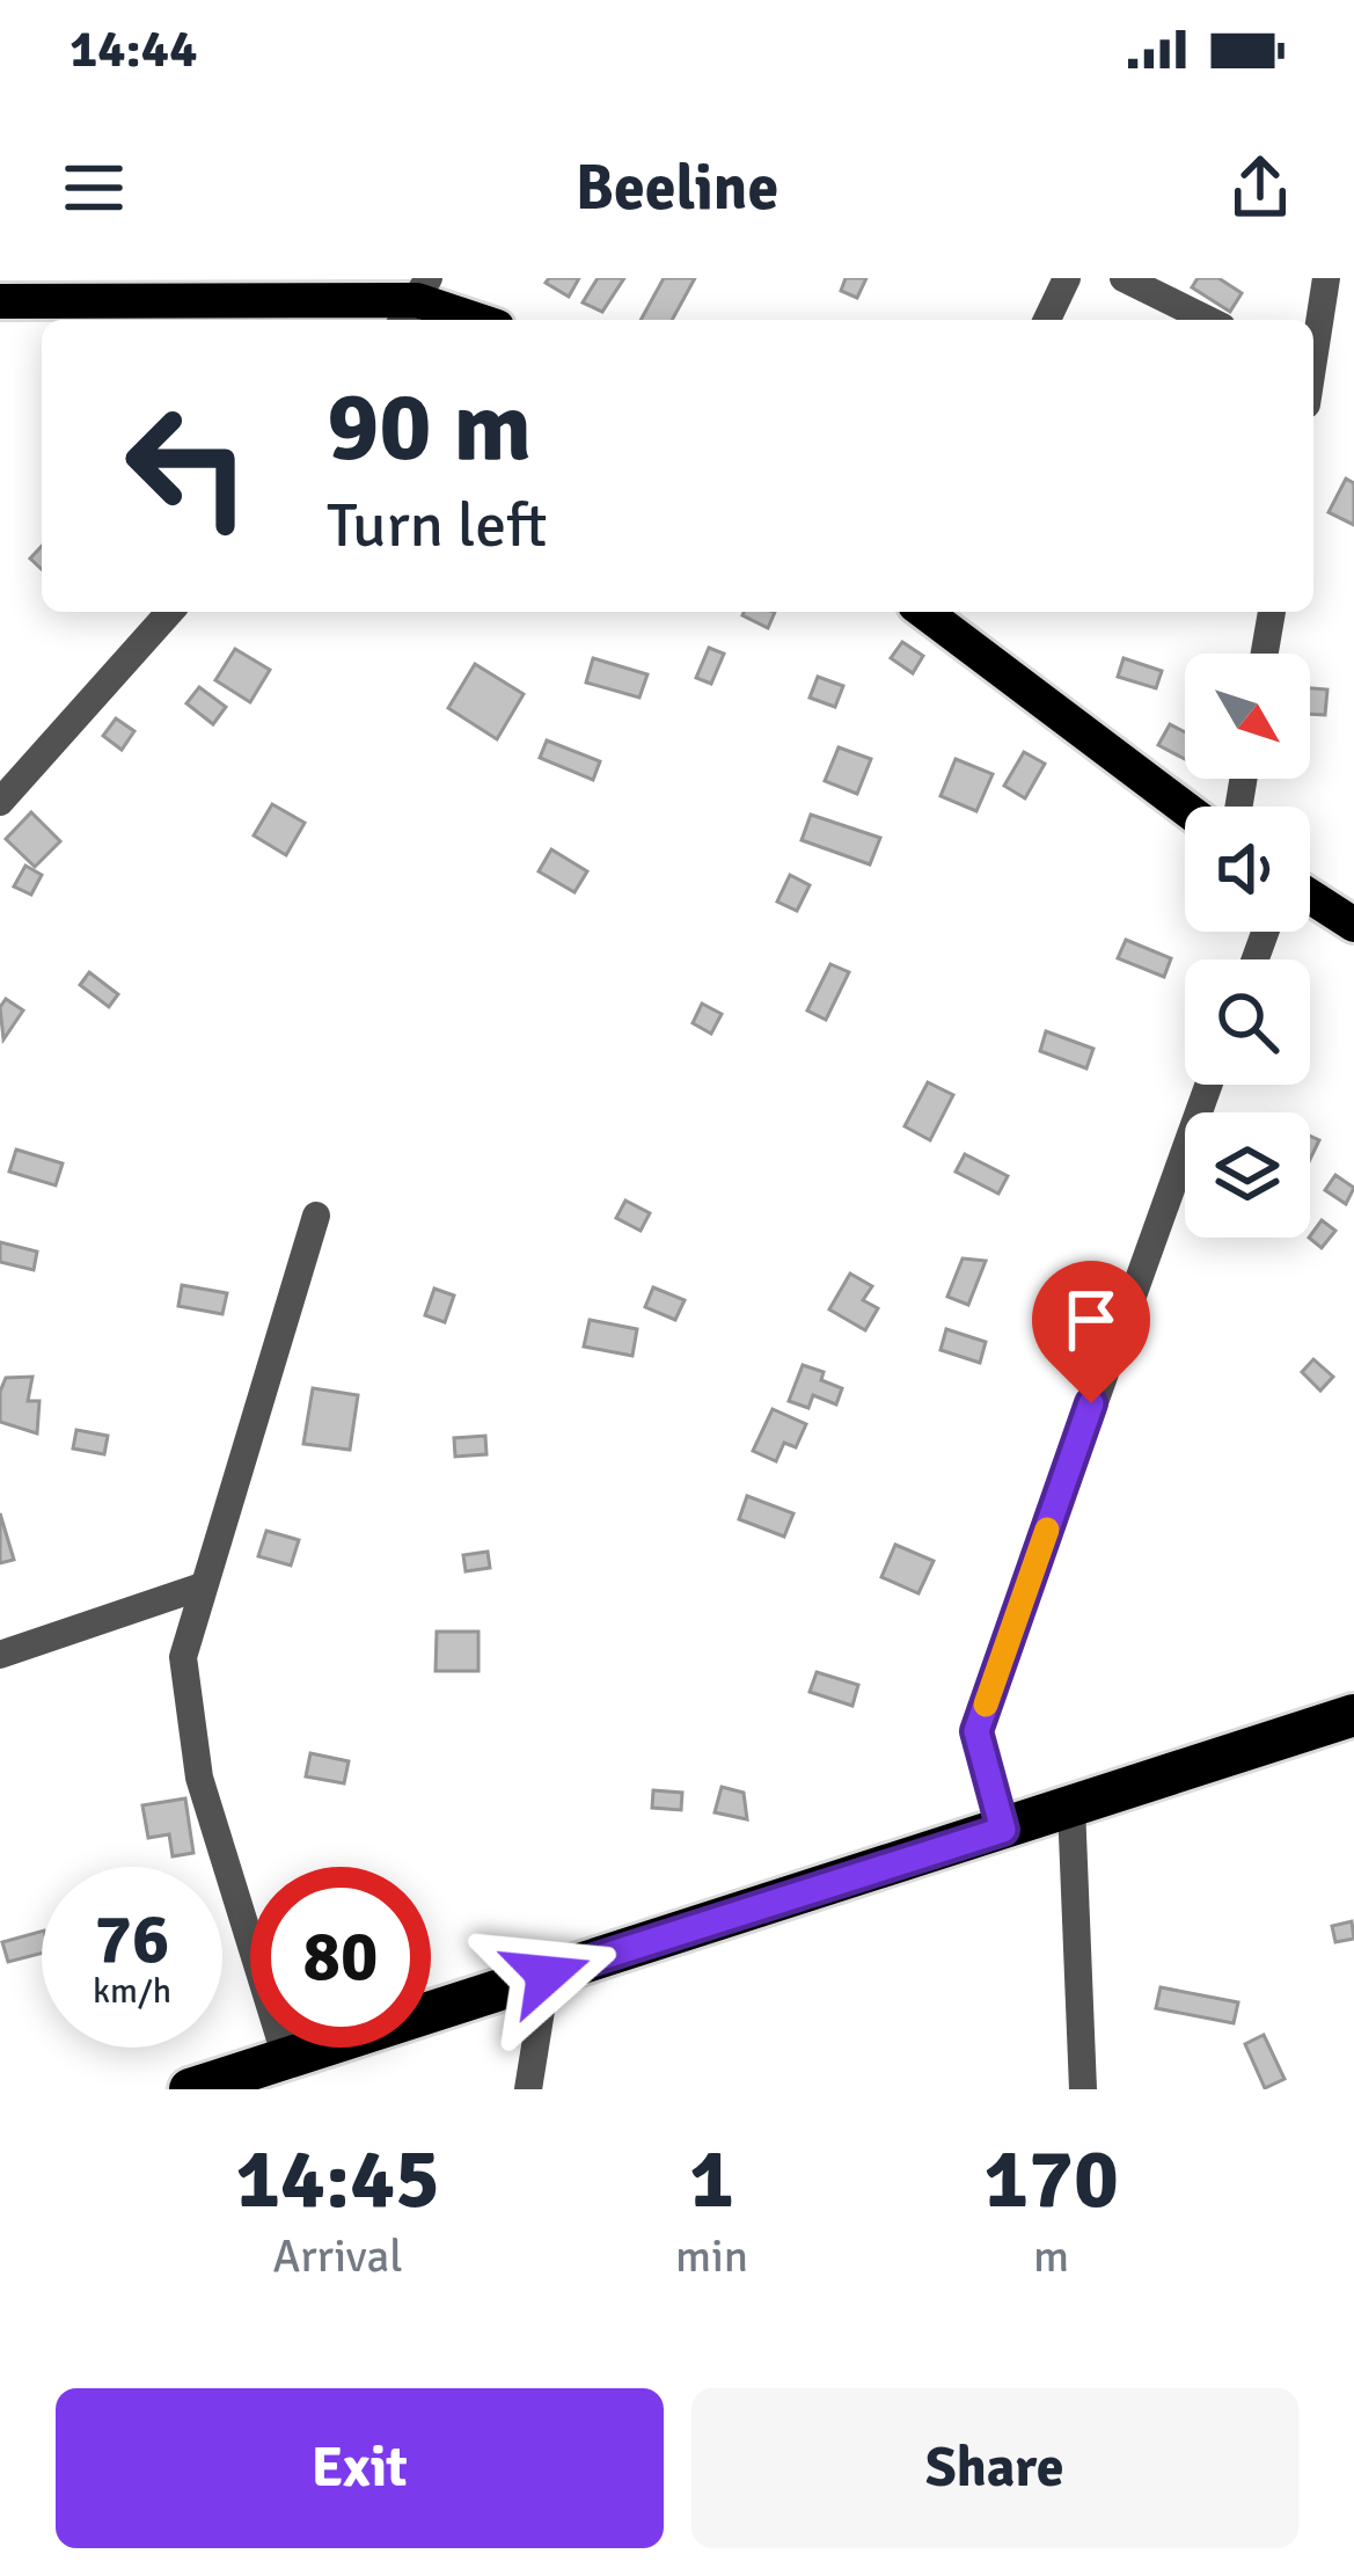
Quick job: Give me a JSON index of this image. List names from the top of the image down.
{
  "north": "bottom right",
  "page": {
    "status": "14:44",
    "header": "Beeline",
    "turn": ["90 m", "Turn left"],
    "speed": "76 km/h",
    "limit": "80",
    "eta": [
      "14:45",
      "Arrival",
      "1",
      "min",
      "170",
      "m"
    ],
    "buttons": ["Exit", "Share"]
  }
}
